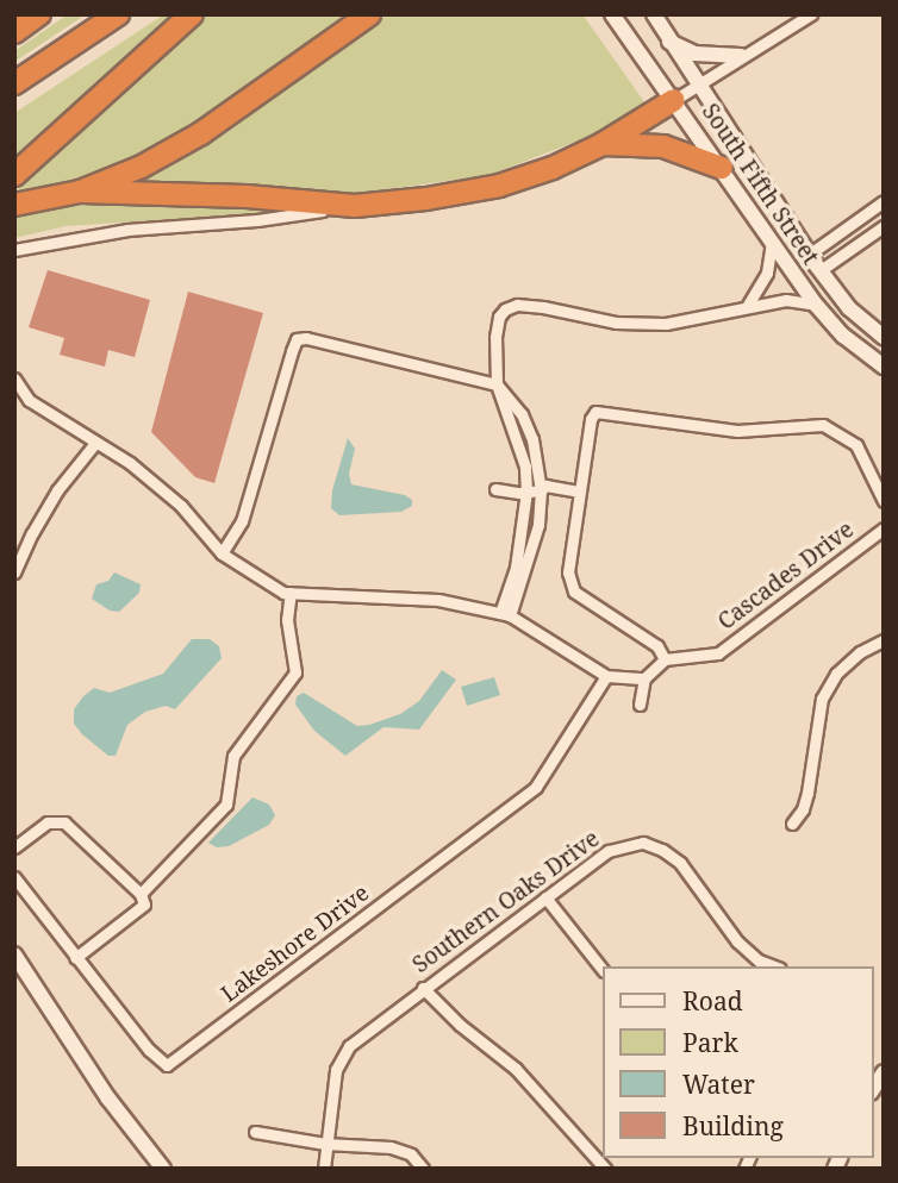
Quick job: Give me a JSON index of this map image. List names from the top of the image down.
{
  "streets": {
    "main road": ["South Fifth Street"],
    "street": ["Cascades Drive", "Southern Oaks Drive", "Lakeshore Drive"]
  },
  "legend": [
    "Road",
    "Park",
    "Water",
    "Building"
  ]
}
